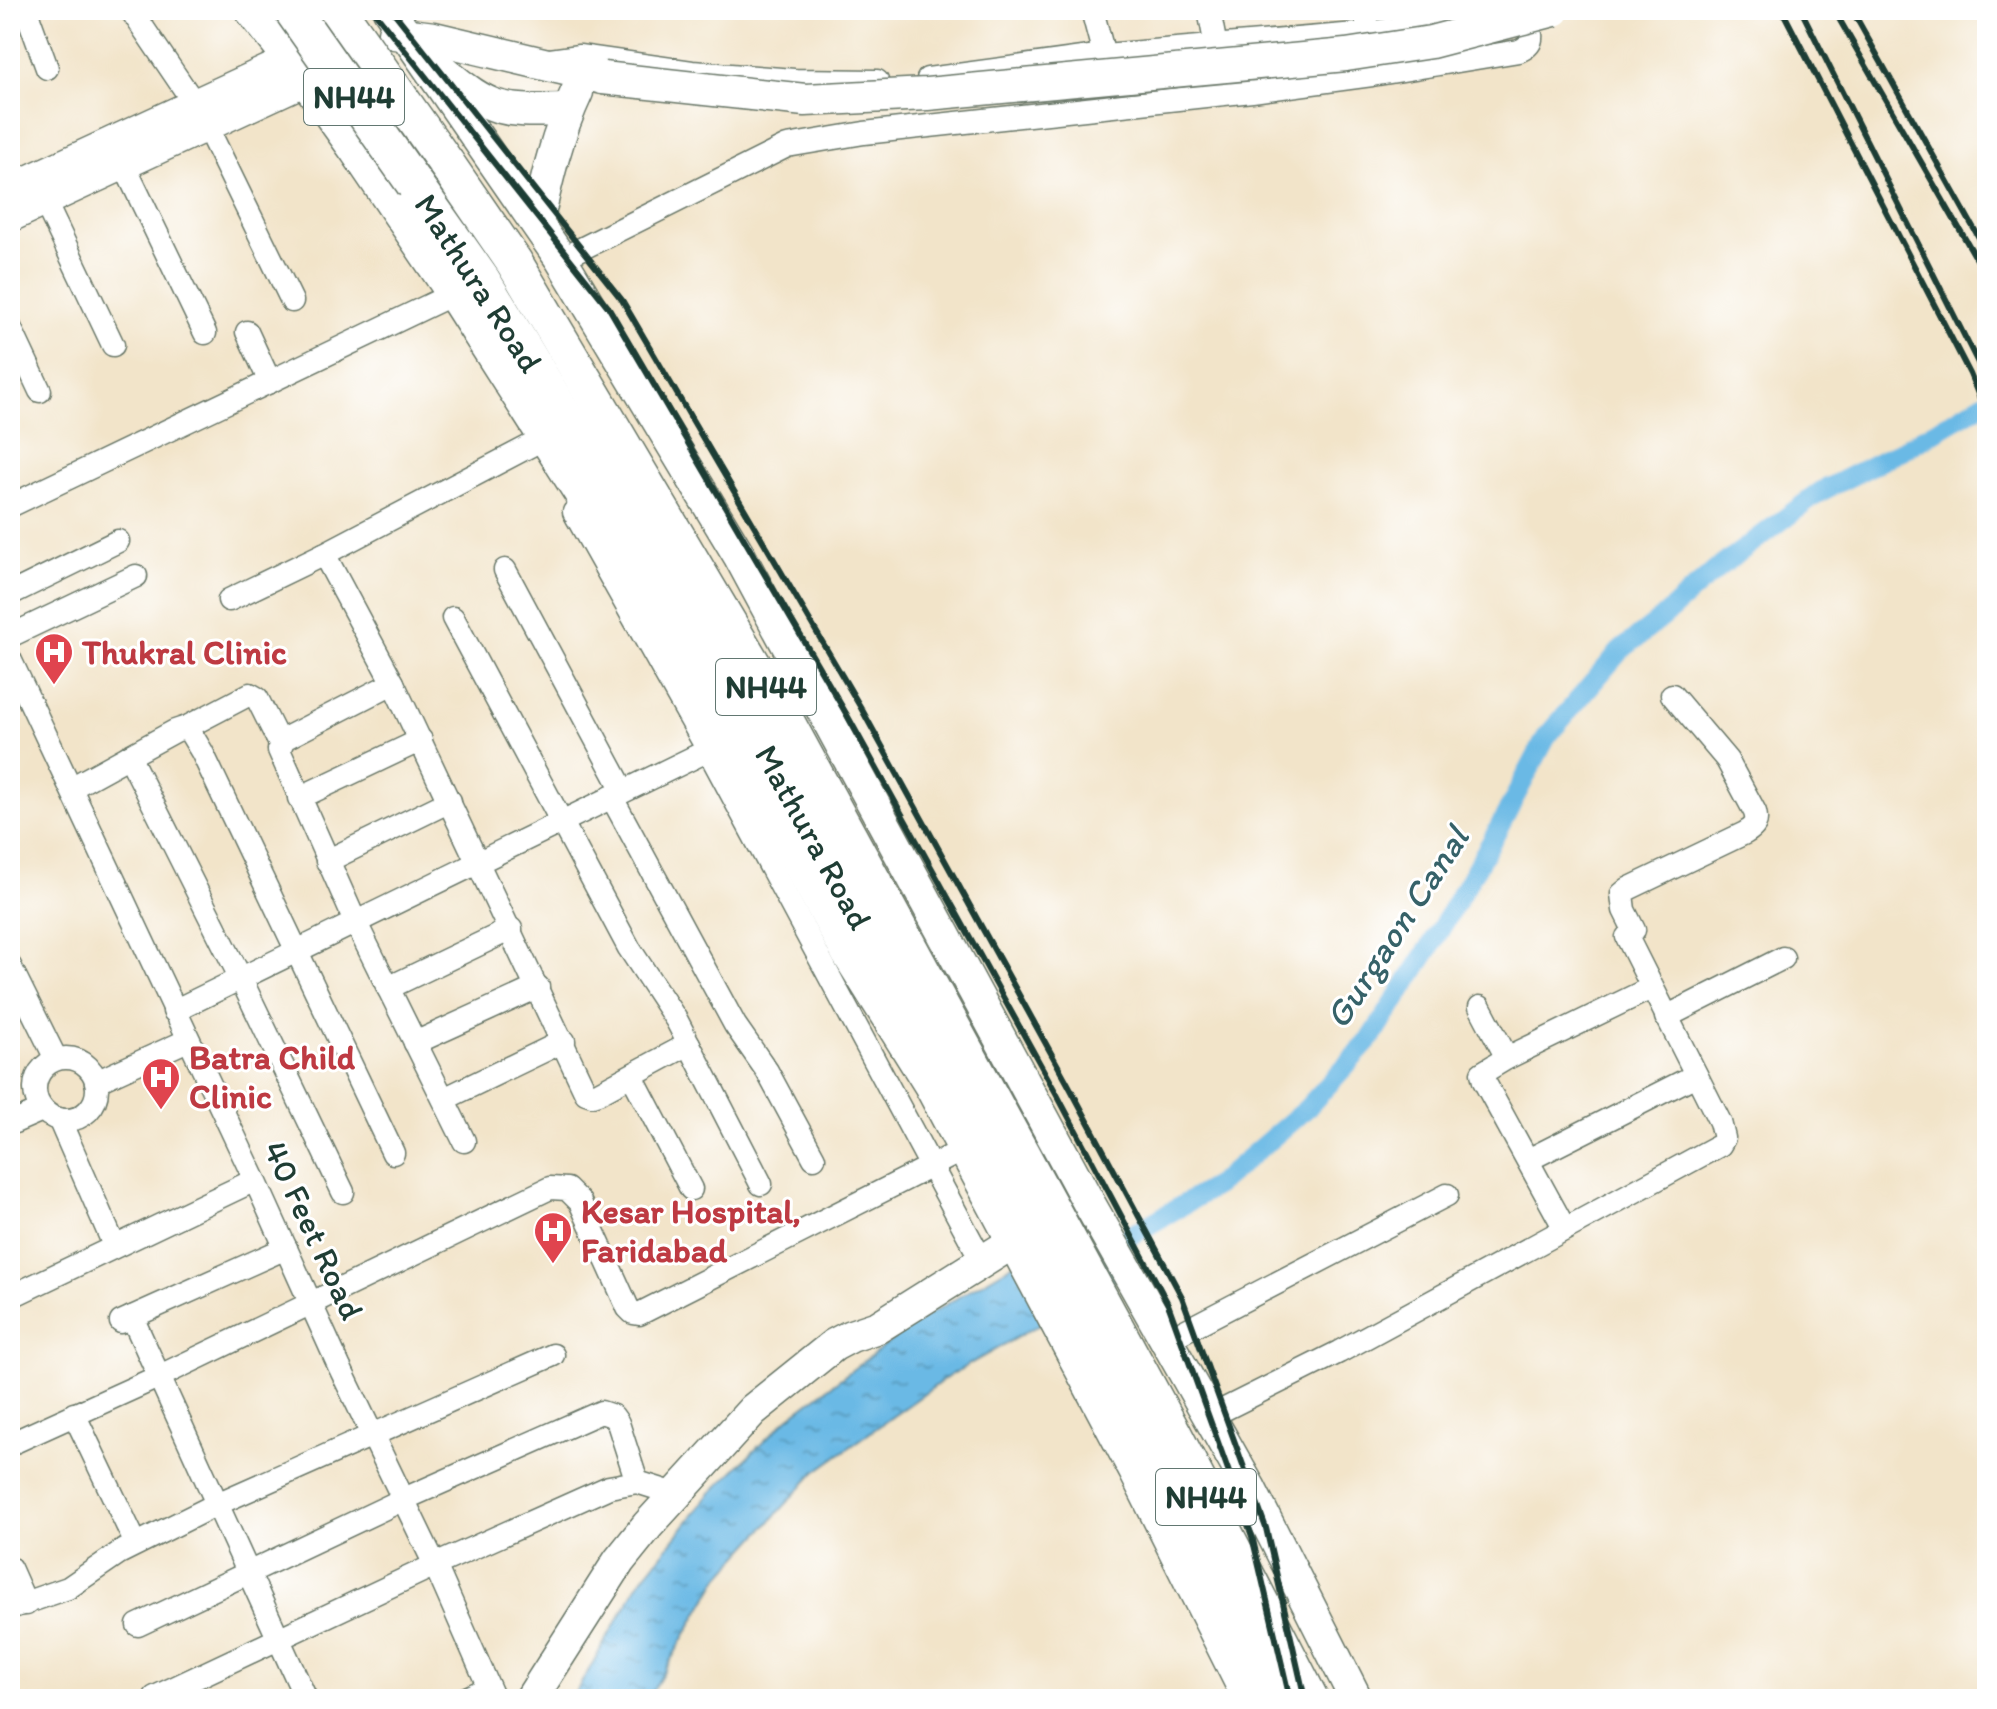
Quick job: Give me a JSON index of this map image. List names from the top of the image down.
{
  "streets": {
    "highway": ["NH44", "Mathura Road"],
    "street": ["40 Feet Road"]
  },
  "water": ["Gurgaon Canal"],
  "places": {
    "hospital": ["Thukral Clinic", "Batra Child Clinic", "Kesar Hospital, Faridabad"]
  }
}
